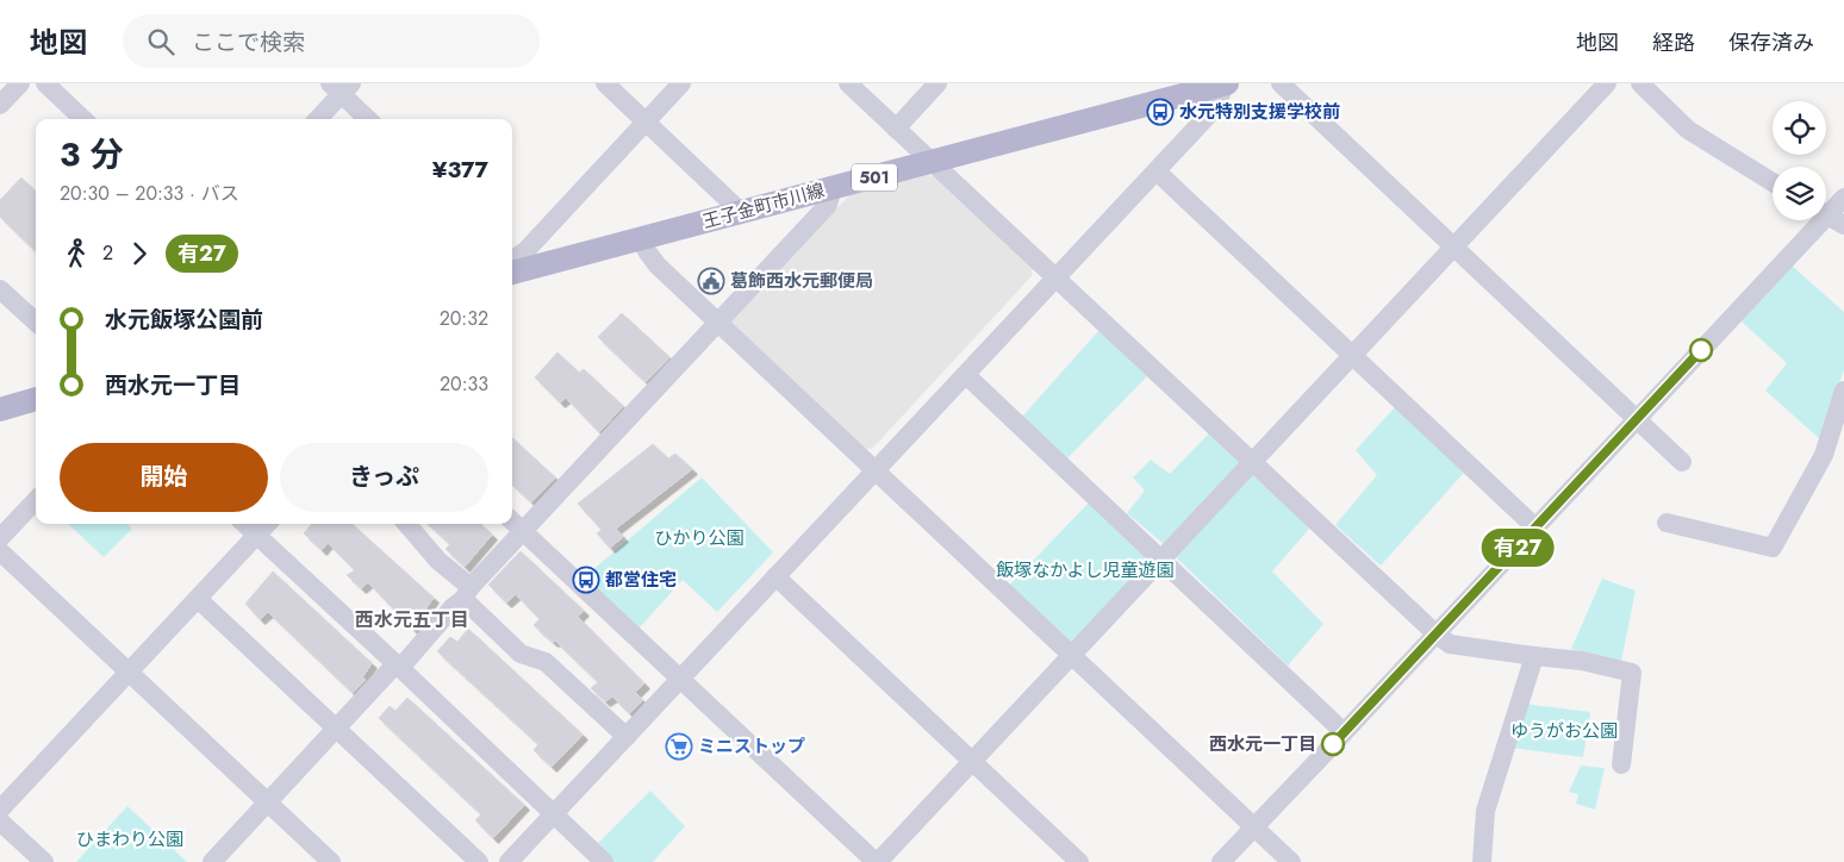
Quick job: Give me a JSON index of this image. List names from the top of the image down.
{
  "streets": {
    "main road": ["501", "王子金町市川線"]
  },
  "districts": ["西水元五丁目"],
  "parks": [
    "ひかり公園",
    "飯塚なかよし児童遊園",
    "ゆうがお公園",
    "ひまわり公園"
  ],
  "places": {
    "bus stop": ["水元特別支援学校前", "都営住宅"],
    "public building": ["葛飾西水元郵便局"],
    "other": ["西水元一丁目"],
    "supermarket": ["ミニストップ"]
  },
  "lines": ["bus line 有27"],
  "page": {
    "header": "地図",
    "search": "ここで検索",
    "nav": ["地図", "経路", "保存済み"],
    "on_map": "有27",
    "heading": ["3 分", "20:30 – 20:33 · バス", "¥377"],
    "legs": ["2", "有27"],
    "list": [
      {
        "name": "水元飯塚公園前",
        "value": "20:32"
      },
      {
        "name": "西水元一丁目",
        "value": "20:33"
      }
    ],
    "buttons": ["開始", "きっぷ"]
  }
}
